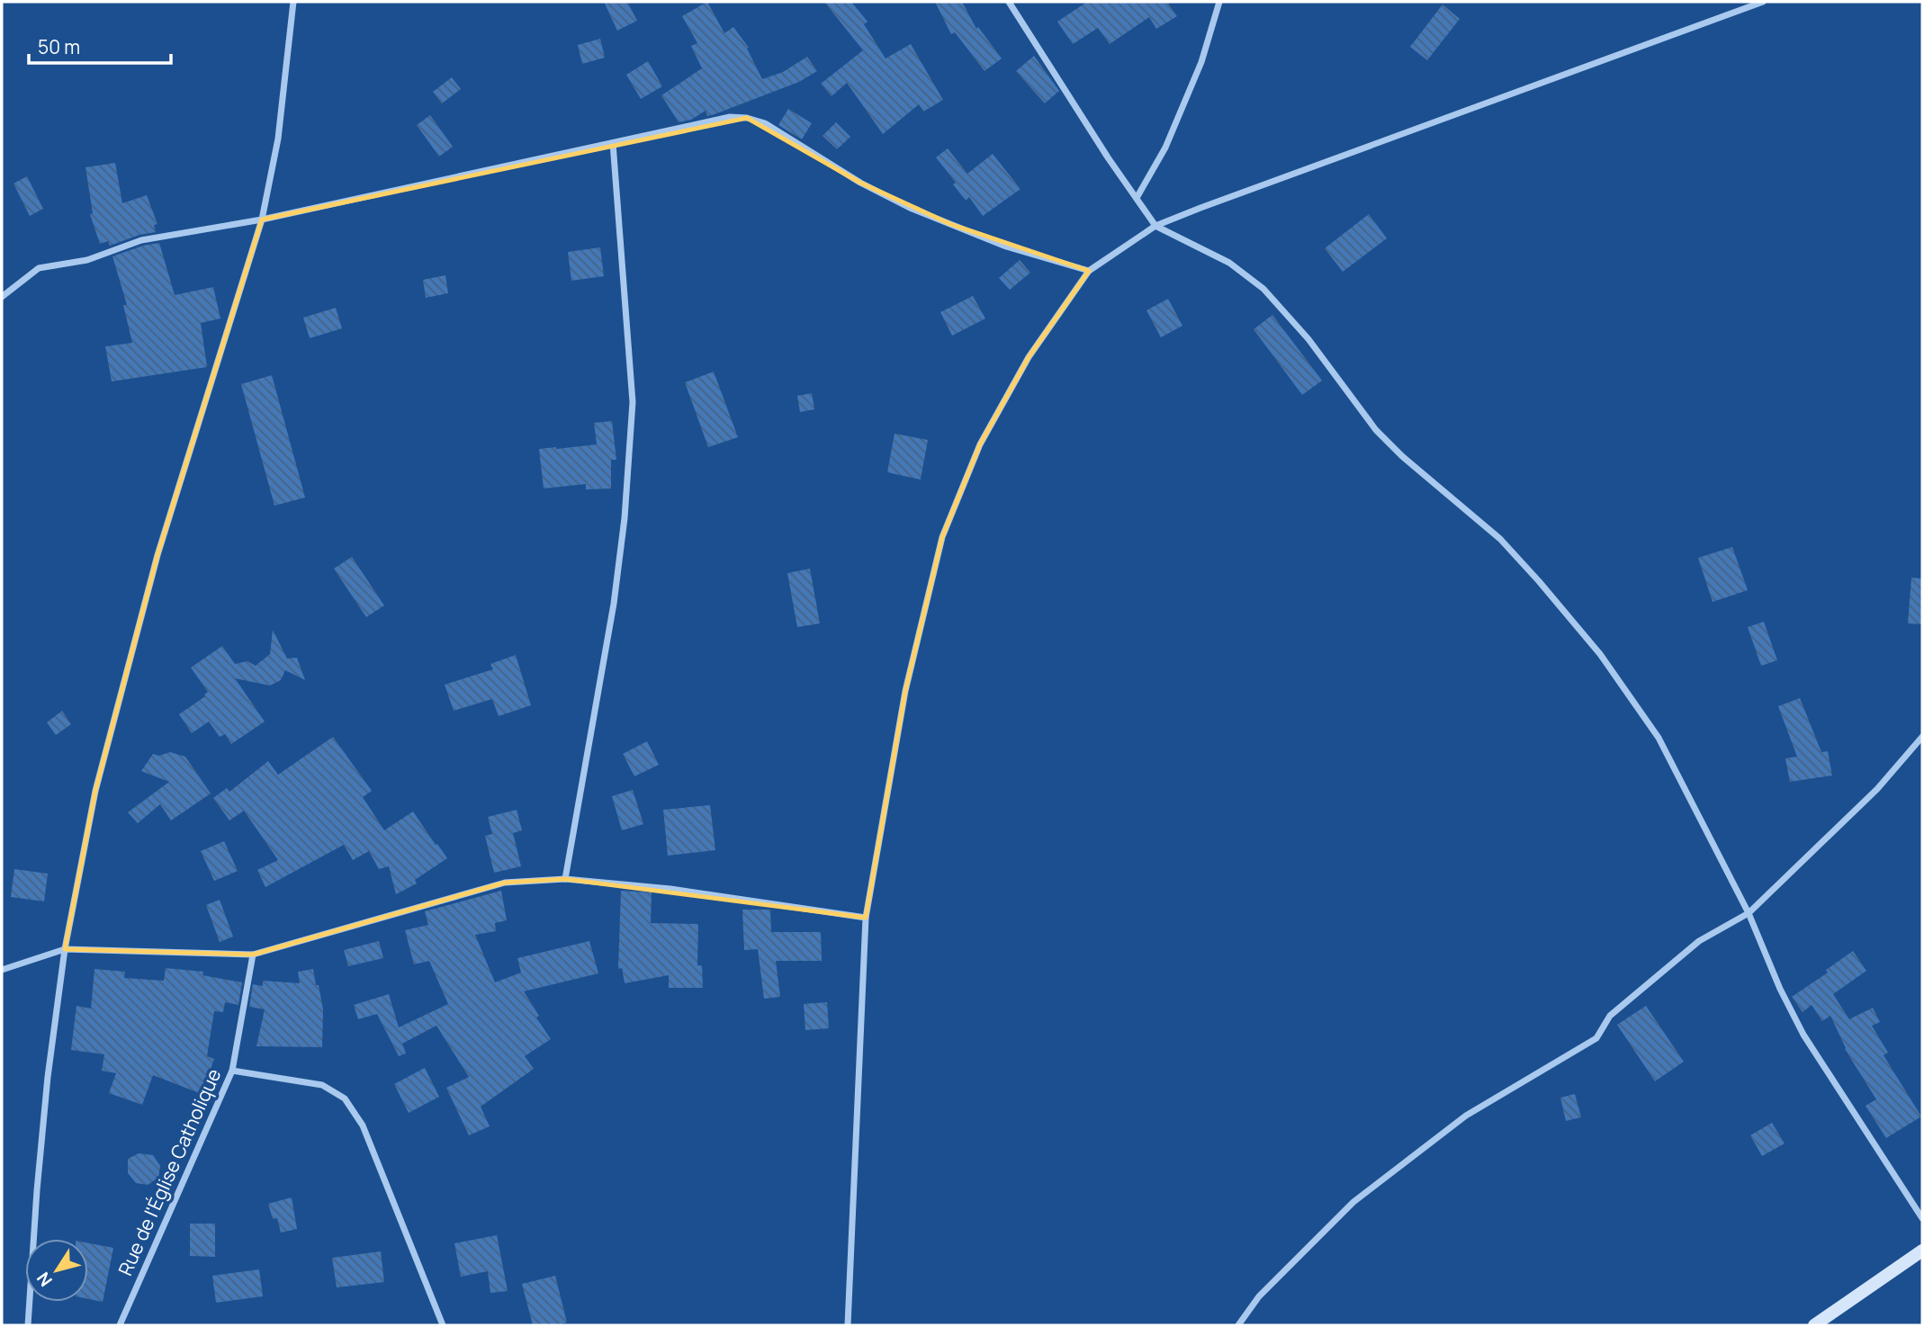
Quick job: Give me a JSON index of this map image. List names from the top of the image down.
{
  "streets": {
    "street": ["Rue de l'Église Catholique"]
  },
  "scale_bar": "50 m",
  "north": "bottom left"
}
